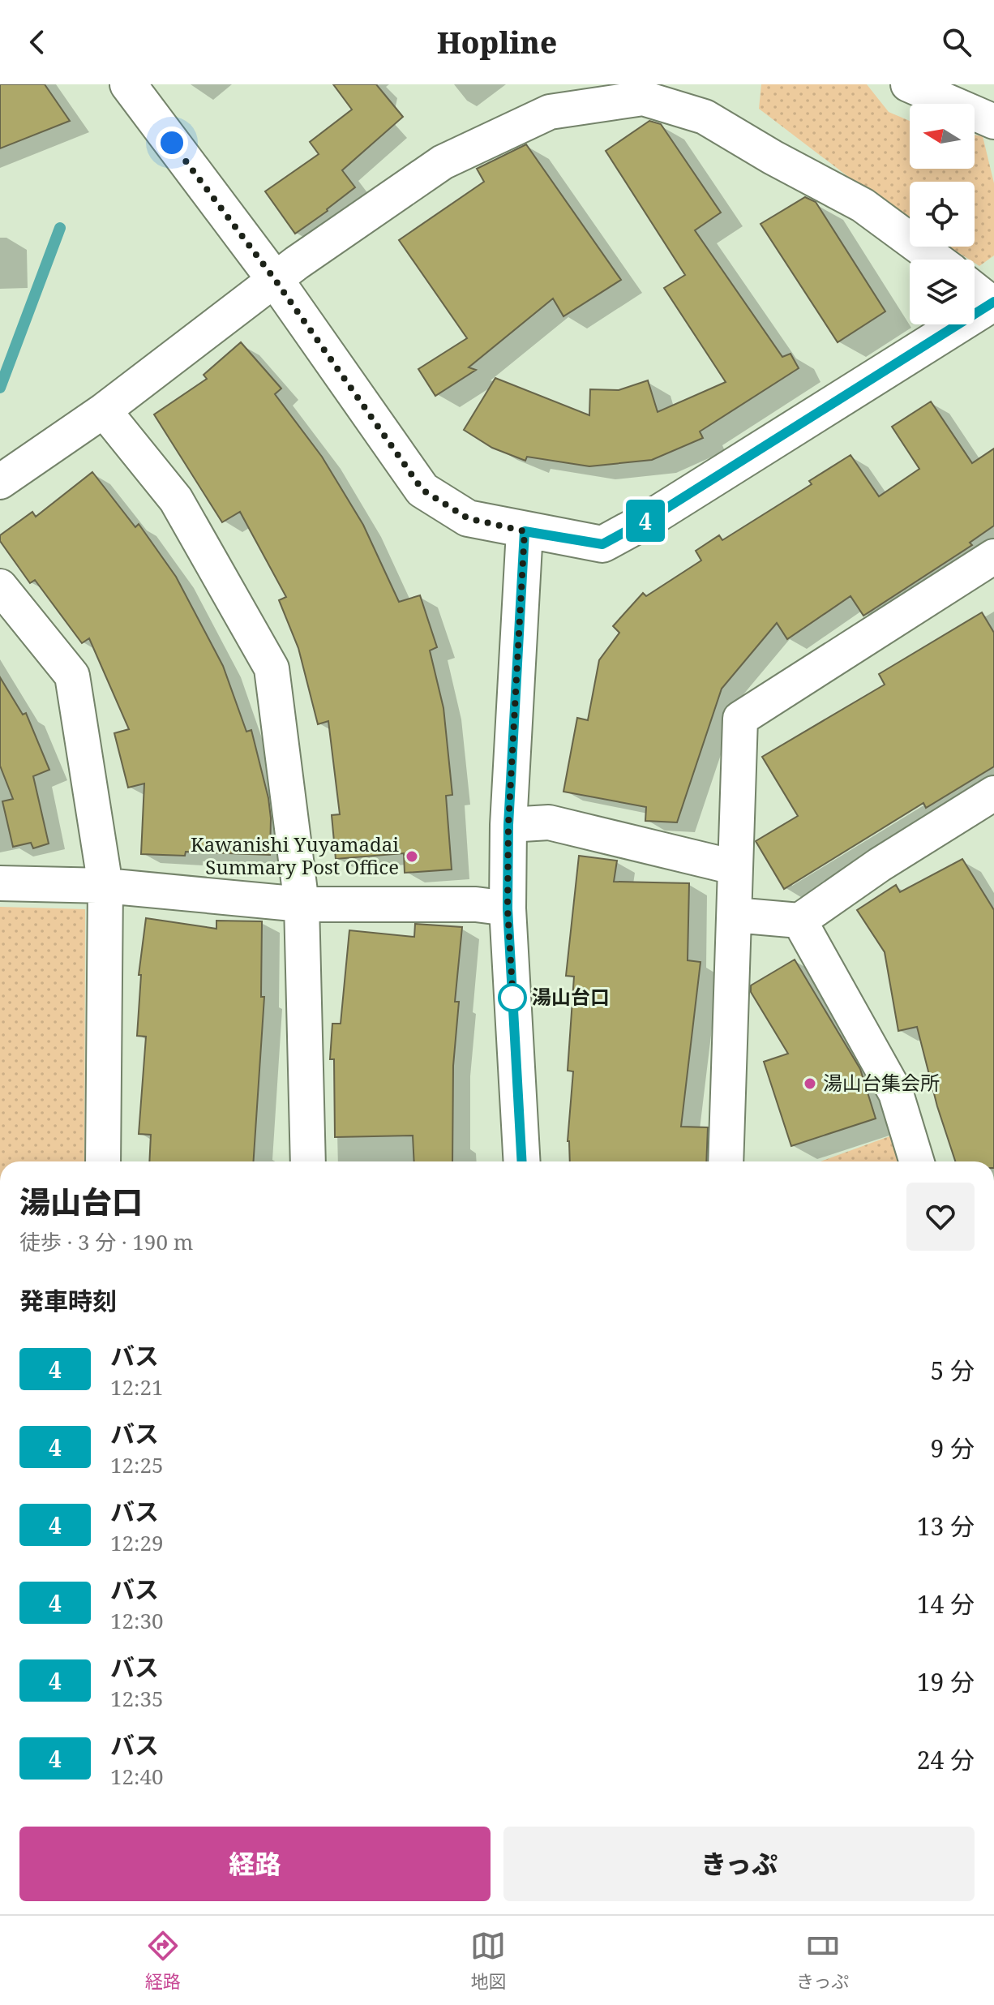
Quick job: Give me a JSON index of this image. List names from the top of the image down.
{
  "places": ["Kawanishi Yuyamadai Summary Post Office", "湯山台口", "湯山台集会所"],
  "lines": ["bus line 4"],
  "north": "left",
  "page": {
    "header": "Hopline",
    "on_map": "4",
    "heading": [
      ["湯山台口", "徒歩 · 3 分 · 190 m"],
      "発車時刻"
    ],
    "list": [
      {
        "mark": "4",
        "name": "バス",
        "note": "12:21",
        "value": "5 分"
      },
      {
        "mark": "4",
        "name": "バス",
        "note": "12:25",
        "value": "9 分"
      },
      {
        "mark": "4",
        "name": "バス",
        "note": "12:29",
        "value": "13 分"
      },
      {
        "mark": "4",
        "name": "バス",
        "note": "12:30",
        "value": "14 分"
      },
      {
        "mark": "4",
        "name": "バス",
        "note": "12:35",
        "value": "19 分"
      },
      {
        "mark": "4",
        "name": "バス",
        "note": "12:40",
        "value": "24 分"
      }
    ],
    "buttons": ["経路", "きっぷ"],
    "tabs": ["経路", "地図", "きっぷ"]
  }
}
